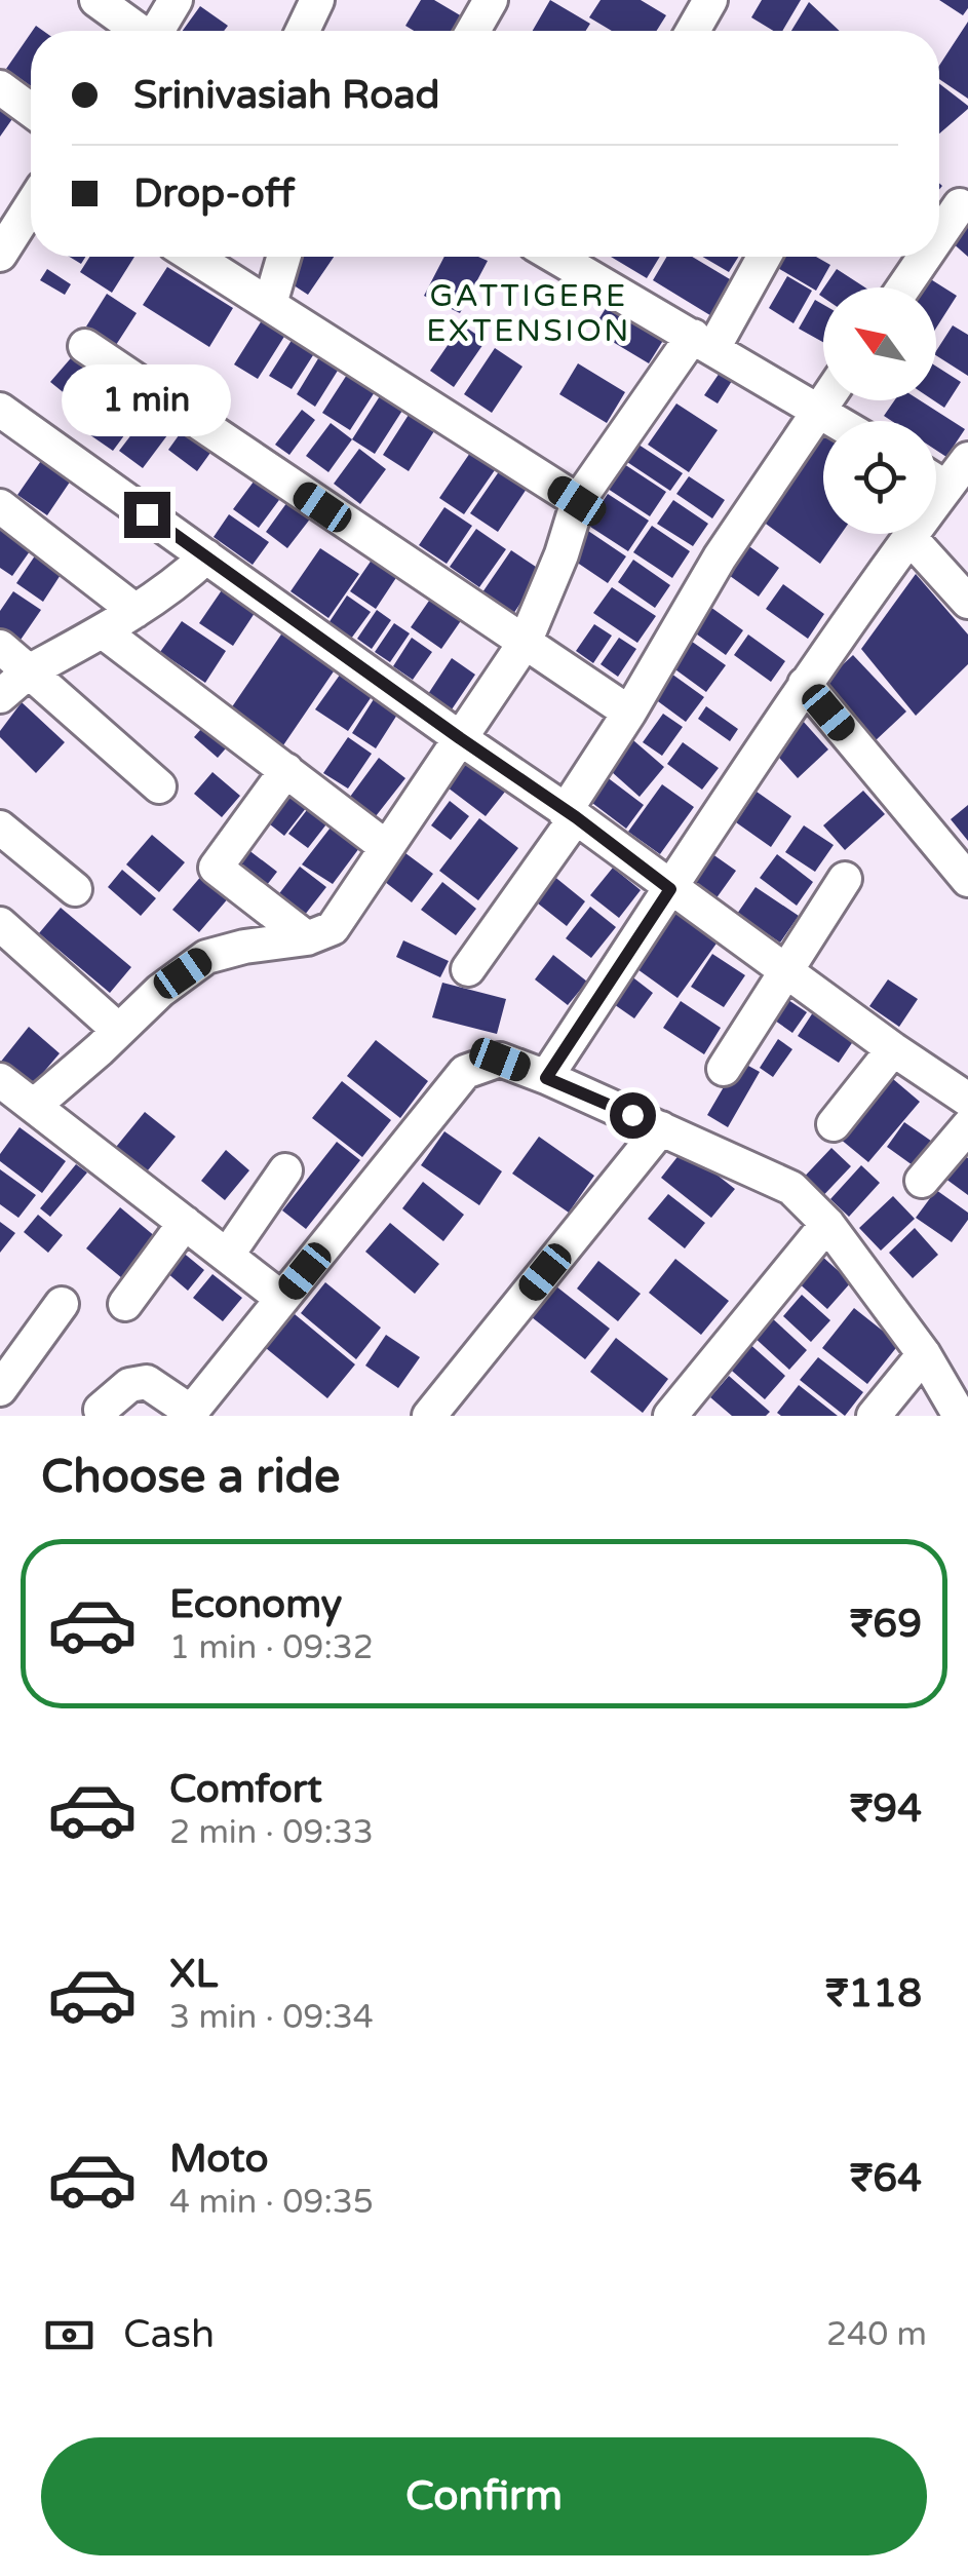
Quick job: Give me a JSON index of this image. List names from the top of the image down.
{
  "districts": ["GATTIGERE EXTENSION"],
  "north": "top left",
  "page": {
    "banner": ["Srinivasiah Road", "Drop-off"],
    "bubble": "1 min",
    "heading": "Choose a ride",
    "list": [
      {
        "name": "Economy",
        "note": "1 min · 09:32",
        "value": "₹69"
      },
      {
        "name": "Comfort",
        "note": "2 min · 09:33",
        "value": "₹94"
      },
      {
        "name": "XL",
        "note": "3 min · 09:34",
        "value": "₹118"
      },
      {
        "name": "Moto",
        "note": "4 min · 09:35",
        "value": "₹64"
      }
    ],
    "pay": ["Cash", "240 m"],
    "buttons": "Confirm"
  }
}
